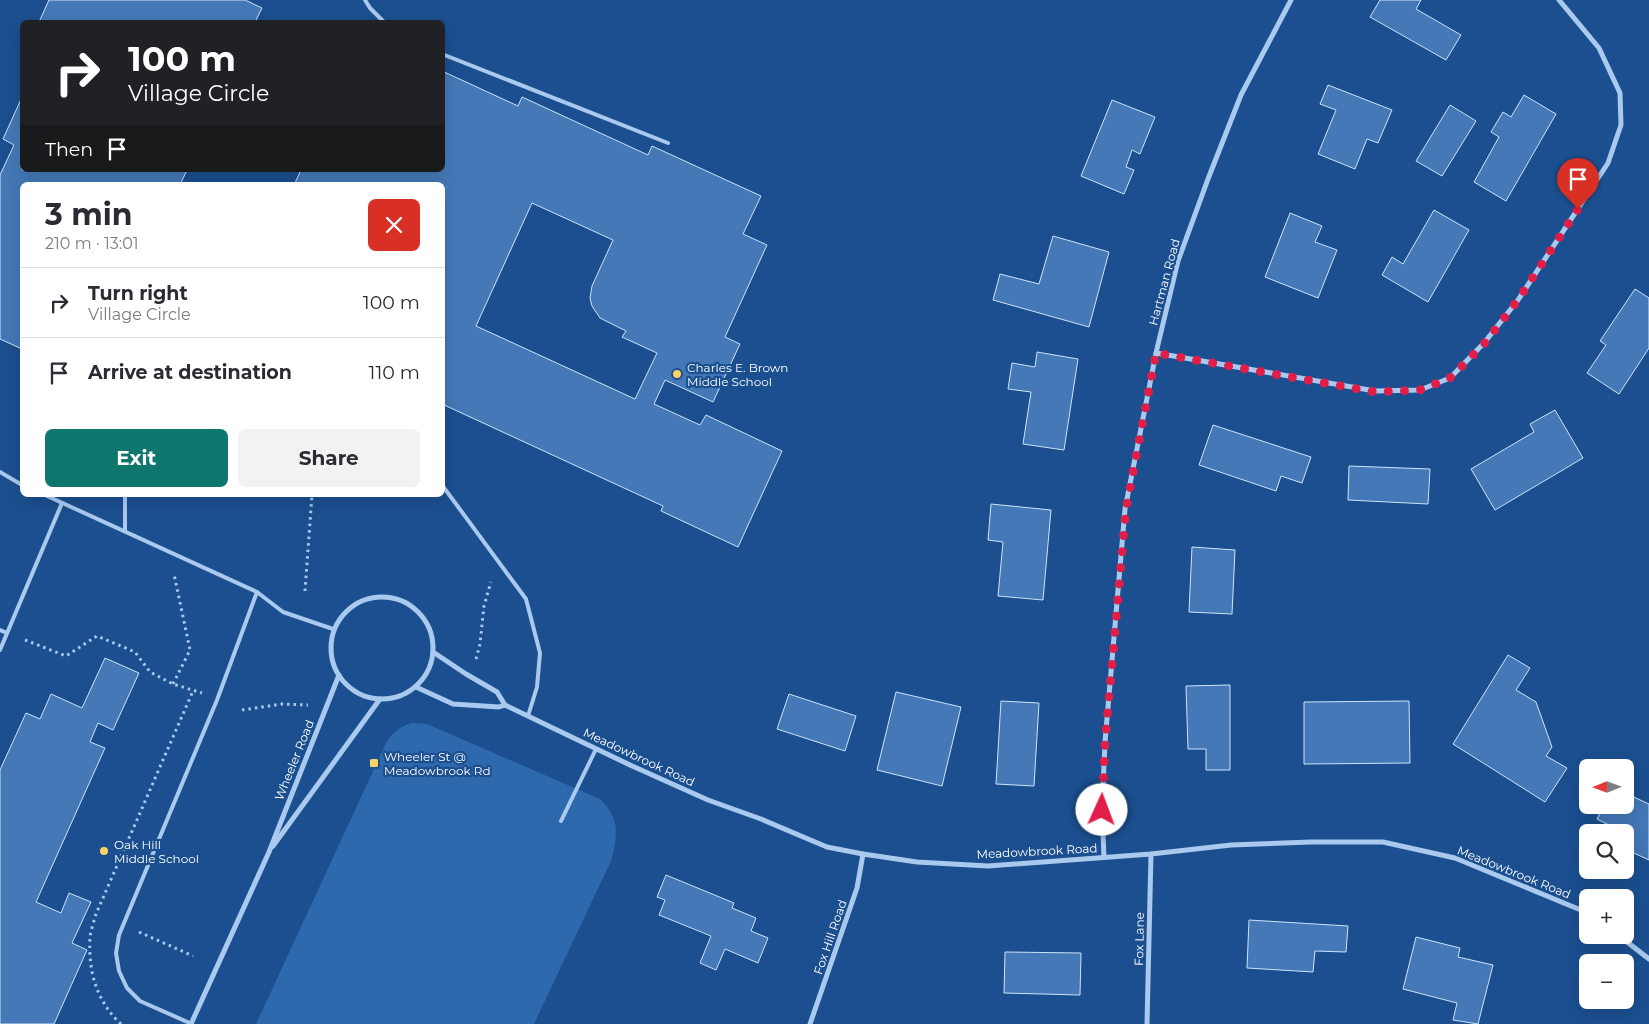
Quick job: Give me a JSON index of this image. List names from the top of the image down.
{
  "streets": {
    "street": [
      "Hartman Road",
      "Meadowbrook Road",
      "Wheeler Road",
      "Fox Hill Road",
      "Fox Lane"
    ]
  },
  "crossings": [
    ["Hartman Road", "Meadowbrook Road"],
    ["Meadowbrook Road", "Wheeler Road"],
    ["Meadowbrook Road", "Fox Hill Road"],
    ["Meadowbrook Road", "Fox Lane"]
  ],
  "places": {
    "other": ["Charles E. Brown Middle School", "Oak Hill Middle School"],
    "transit": ["Wheeler St @ Meadowbrook Rd"]
  },
  "north": "left",
  "page": {
    "turn": ["100 m", "Village Circle"],
    "then": "Then",
    "heading": ["3 min", "210 m · 13:01"],
    "list": [
      {
        "name": "Turn right",
        "note": "Village Circle",
        "value": "100 m"
      },
      {
        "name": "Arrive at destination",
        "value": "110 m"
      }
    ],
    "buttons": ["Exit", "Share"],
    "map_buttons": ["+", "−"]
  }
}
